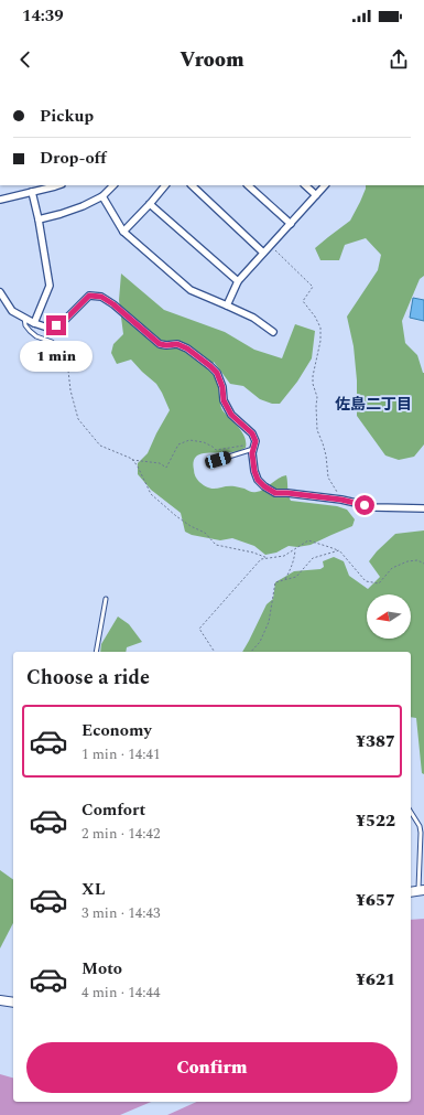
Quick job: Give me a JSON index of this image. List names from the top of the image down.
{
  "districts": ["佐島二丁目"],
  "north": "left",
  "page": {
    "status": "14:39",
    "header": "Vroom",
    "banner": ["Pickup", "Drop-off"],
    "bubble": "1 min",
    "heading": "Choose a ride",
    "list": [
      {
        "name": "Economy",
        "note": "1 min · 14:41",
        "value": "¥387"
      },
      {
        "name": "Comfort",
        "note": "2 min · 14:42",
        "value": "¥522"
      },
      {
        "name": "XL",
        "note": "3 min · 14:43",
        "value": "¥657"
      },
      {
        "name": "Moto",
        "note": "4 min · 14:44",
        "value": "¥621"
      }
    ],
    "buttons": "Confirm"
  }
}
